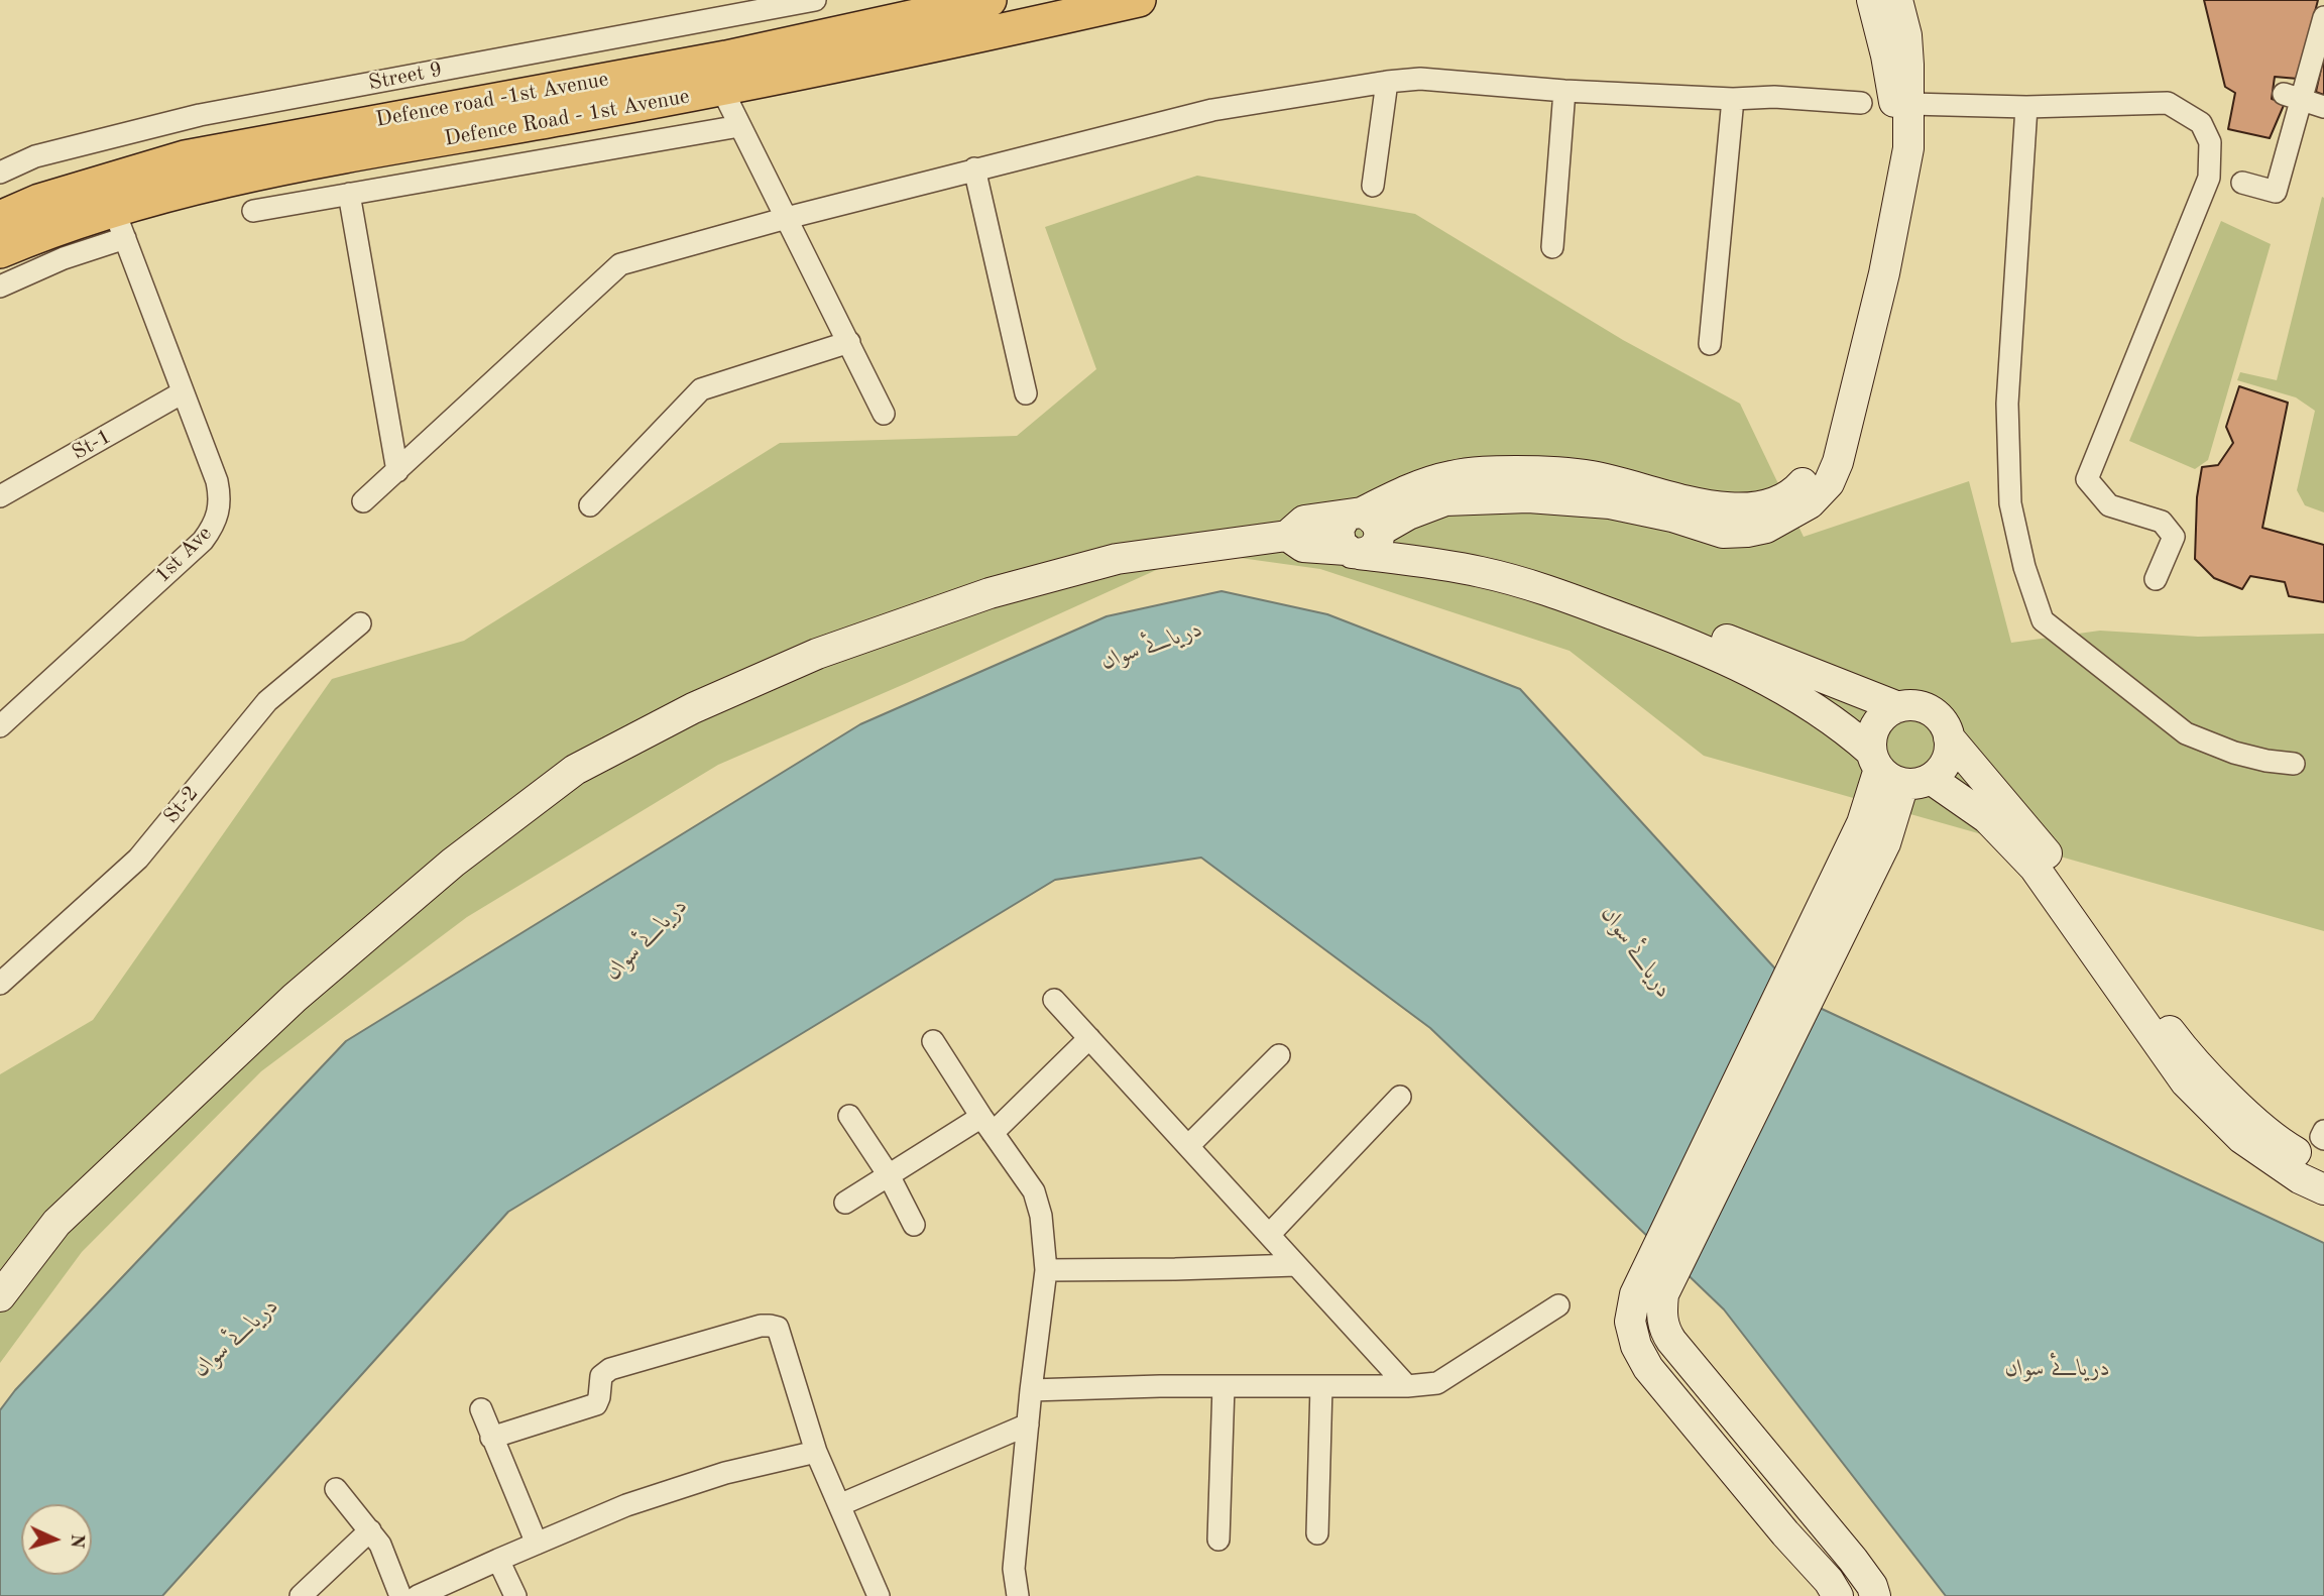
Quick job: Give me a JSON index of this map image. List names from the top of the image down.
{
  "streets": {
    "main road": ["Defence road -1st Avenue", "Defence Road - 1st Avenue"],
    "street": [
      "Street 9",
      "St-1",
      "1st Ave",
      "St-2"
    ]
  },
  "crossings": [
    ["Defence road -1st Avenue", "Defence Road - 1st Avenue"],
    ["Defence Road - 1st Avenue", "1st Ave"],
    ["St-1", "1st Ave"]
  ],
  "water": ["دریائے سواں"],
  "north": "right"
}
